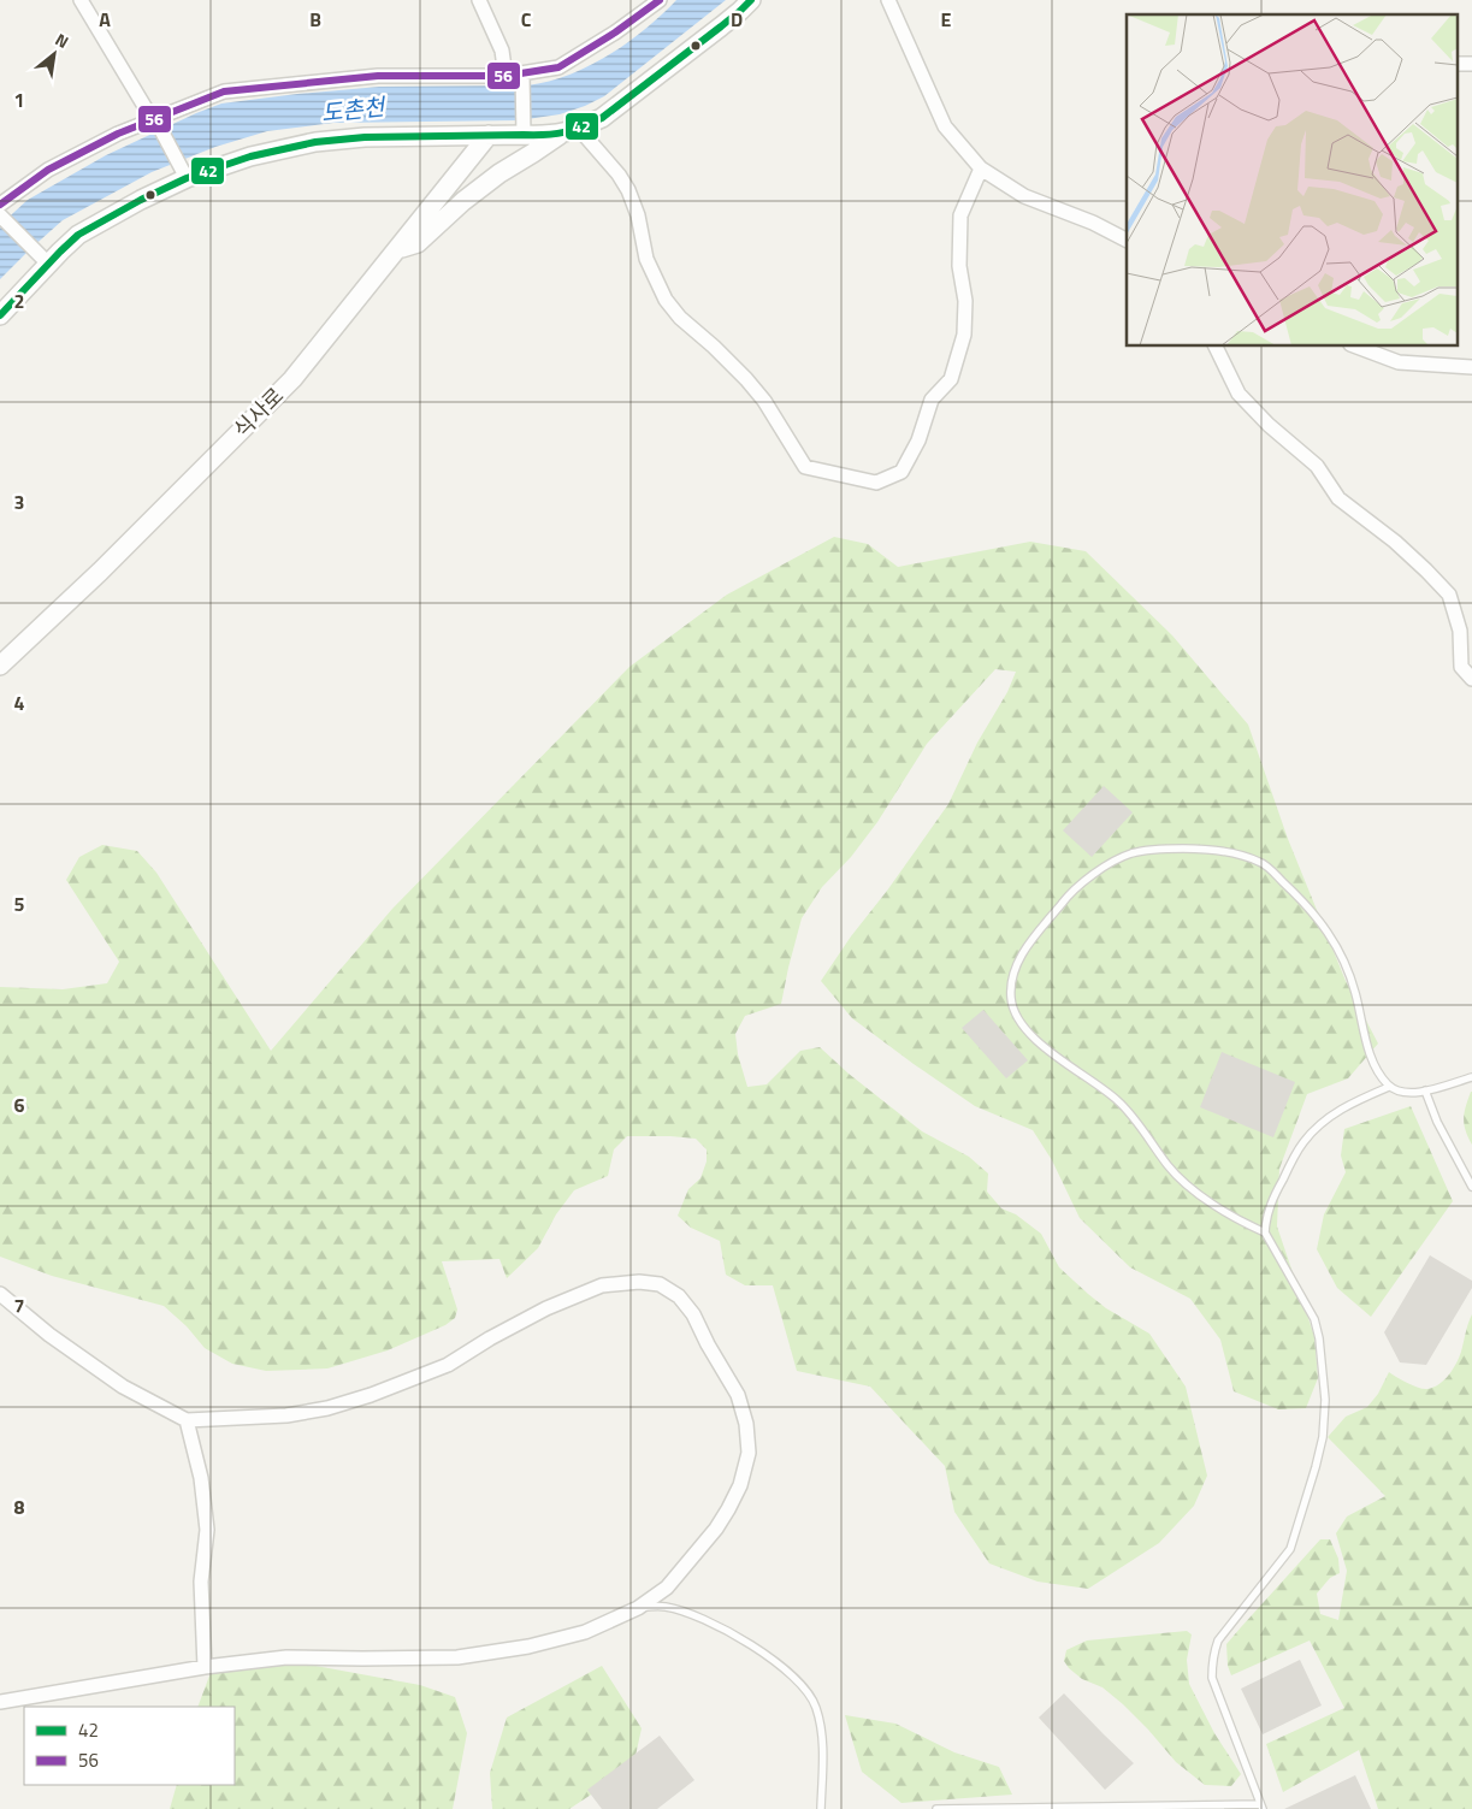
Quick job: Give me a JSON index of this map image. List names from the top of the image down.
{
  "streets": {
    "street": ["식사로"]
  },
  "water": ["도촌천"],
  "lines": ["transit line 42", "transit line 56"],
  "legend": ["42", "56"],
  "north": "top right",
  "grid": {
    "columns": [
      "A",
      "B",
      "C",
      "D",
      "E"
    ],
    "rows": [
      "1",
      "2",
      "3",
      "4",
      "5",
      "6",
      "7",
      "8"
    ]
  }
}
